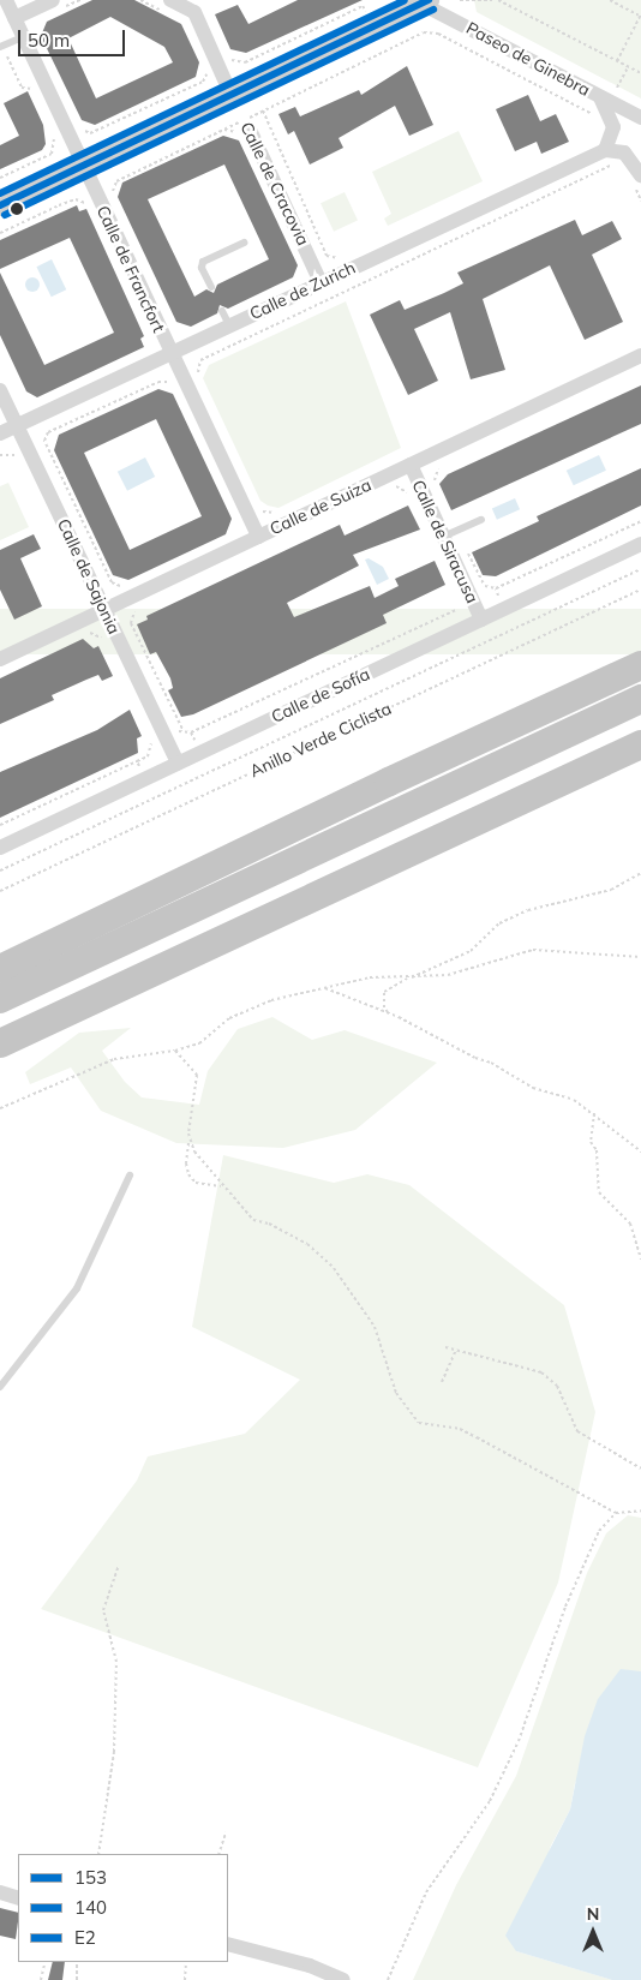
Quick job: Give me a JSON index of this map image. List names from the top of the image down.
{
  "streets": {
    "street": [
      "Paseo de Ginebra",
      "Calle de Cracovia",
      "Calle de Francfort",
      "Calle de Zurich",
      "Calle de Suiza",
      "Calle de Siracusa",
      "Calle de Sajonia",
      "Calle de Sofía"
    ],
    "path": ["Anillo Verde Ciclista"]
  },
  "crossings": [
    ["Calle de Cracovia", "Calle de Zurich"],
    ["Calle de Francfort", "Calle de Zurich"],
    ["Calle de Francfort", "Calle de Suiza"],
    ["Calle de Zurich", "Calle de Sajonia"],
    ["Calle de Suiza", "Calle de Siracusa"],
    ["Calle de Suiza", "Calle de Sajonia"],
    ["Calle de Siracusa", "Calle de Sofía"],
    ["Calle de Sajonia", "Calle de Sofía"]
  ],
  "lines": ["transit line 153", "transit line E2", "transit line 140"],
  "legend": ["153", "140", "E2"],
  "scale_bar": "50 m",
  "north": "top"
}
